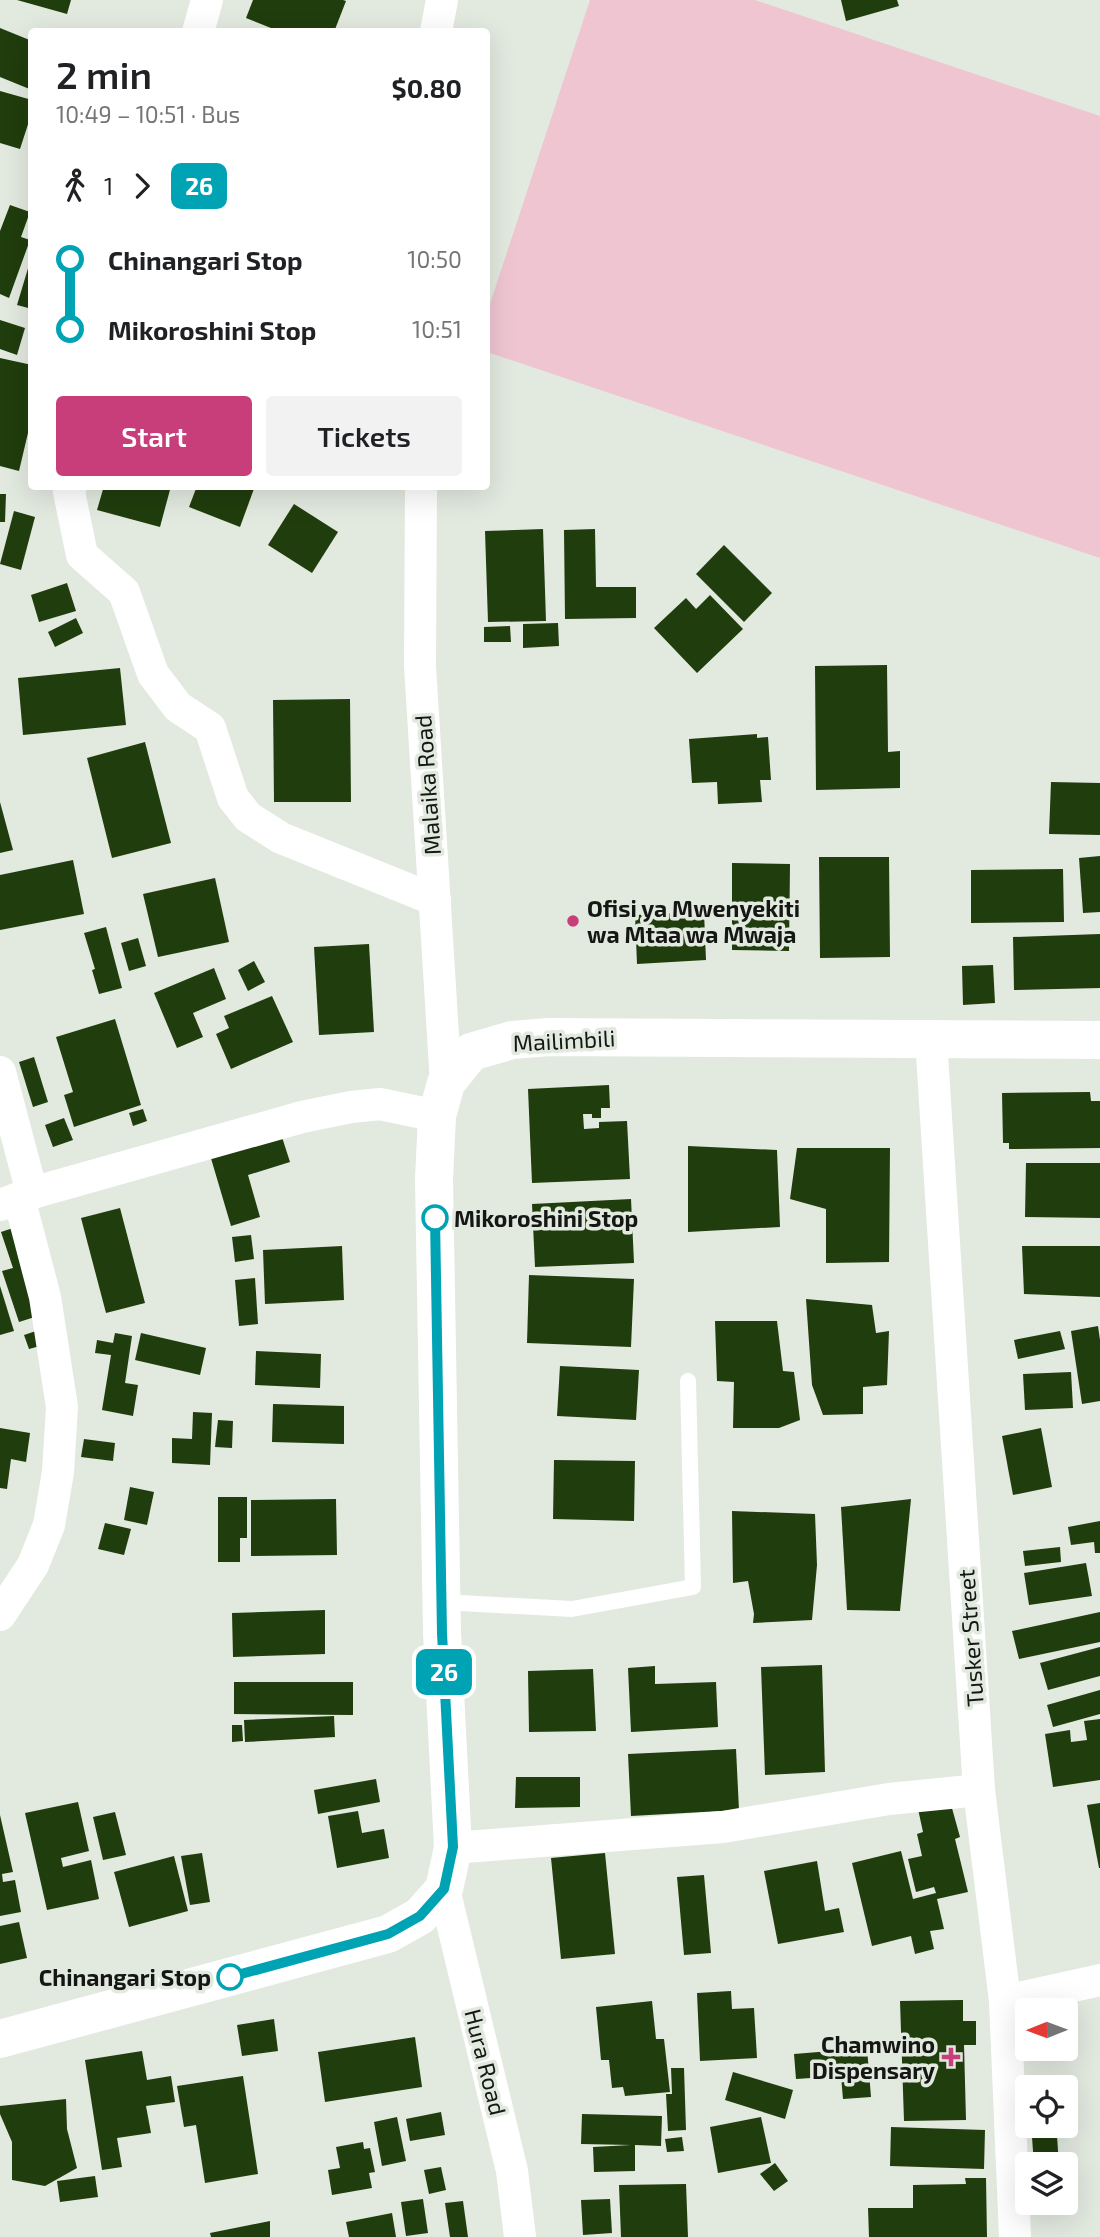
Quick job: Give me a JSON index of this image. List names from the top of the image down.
{
  "streets": {
    "street": [
      "Malaika Road",
      "Mailimbili",
      "Tusker Street",
      "Hura Road"
    ]
  },
  "crossings": [
    ["Malaika Road", "Mailimbili"],
    ["Mailimbili", "Tusker Street"]
  ],
  "places": {
    "other": ["Ofisi ya Mwenyekiti wa Mtaa wa Mwaja", "Mikoroshini Stop", "Chinangari Stop"],
    "health": ["Chamwino Dispensary"]
  },
  "lines": ["bus line 26"],
  "north": "left",
  "page": {
    "on_map": "26",
    "heading": ["2 min", "10:49 – 10:51 · Bus", "$0.80"],
    "legs": ["1", "26"],
    "list": [
      {
        "name": "Chinangari Stop",
        "value": "10:50"
      },
      {
        "name": "Mikoroshini Stop",
        "value": "10:51"
      }
    ],
    "buttons": ["Start", "Tickets"]
  }
}
